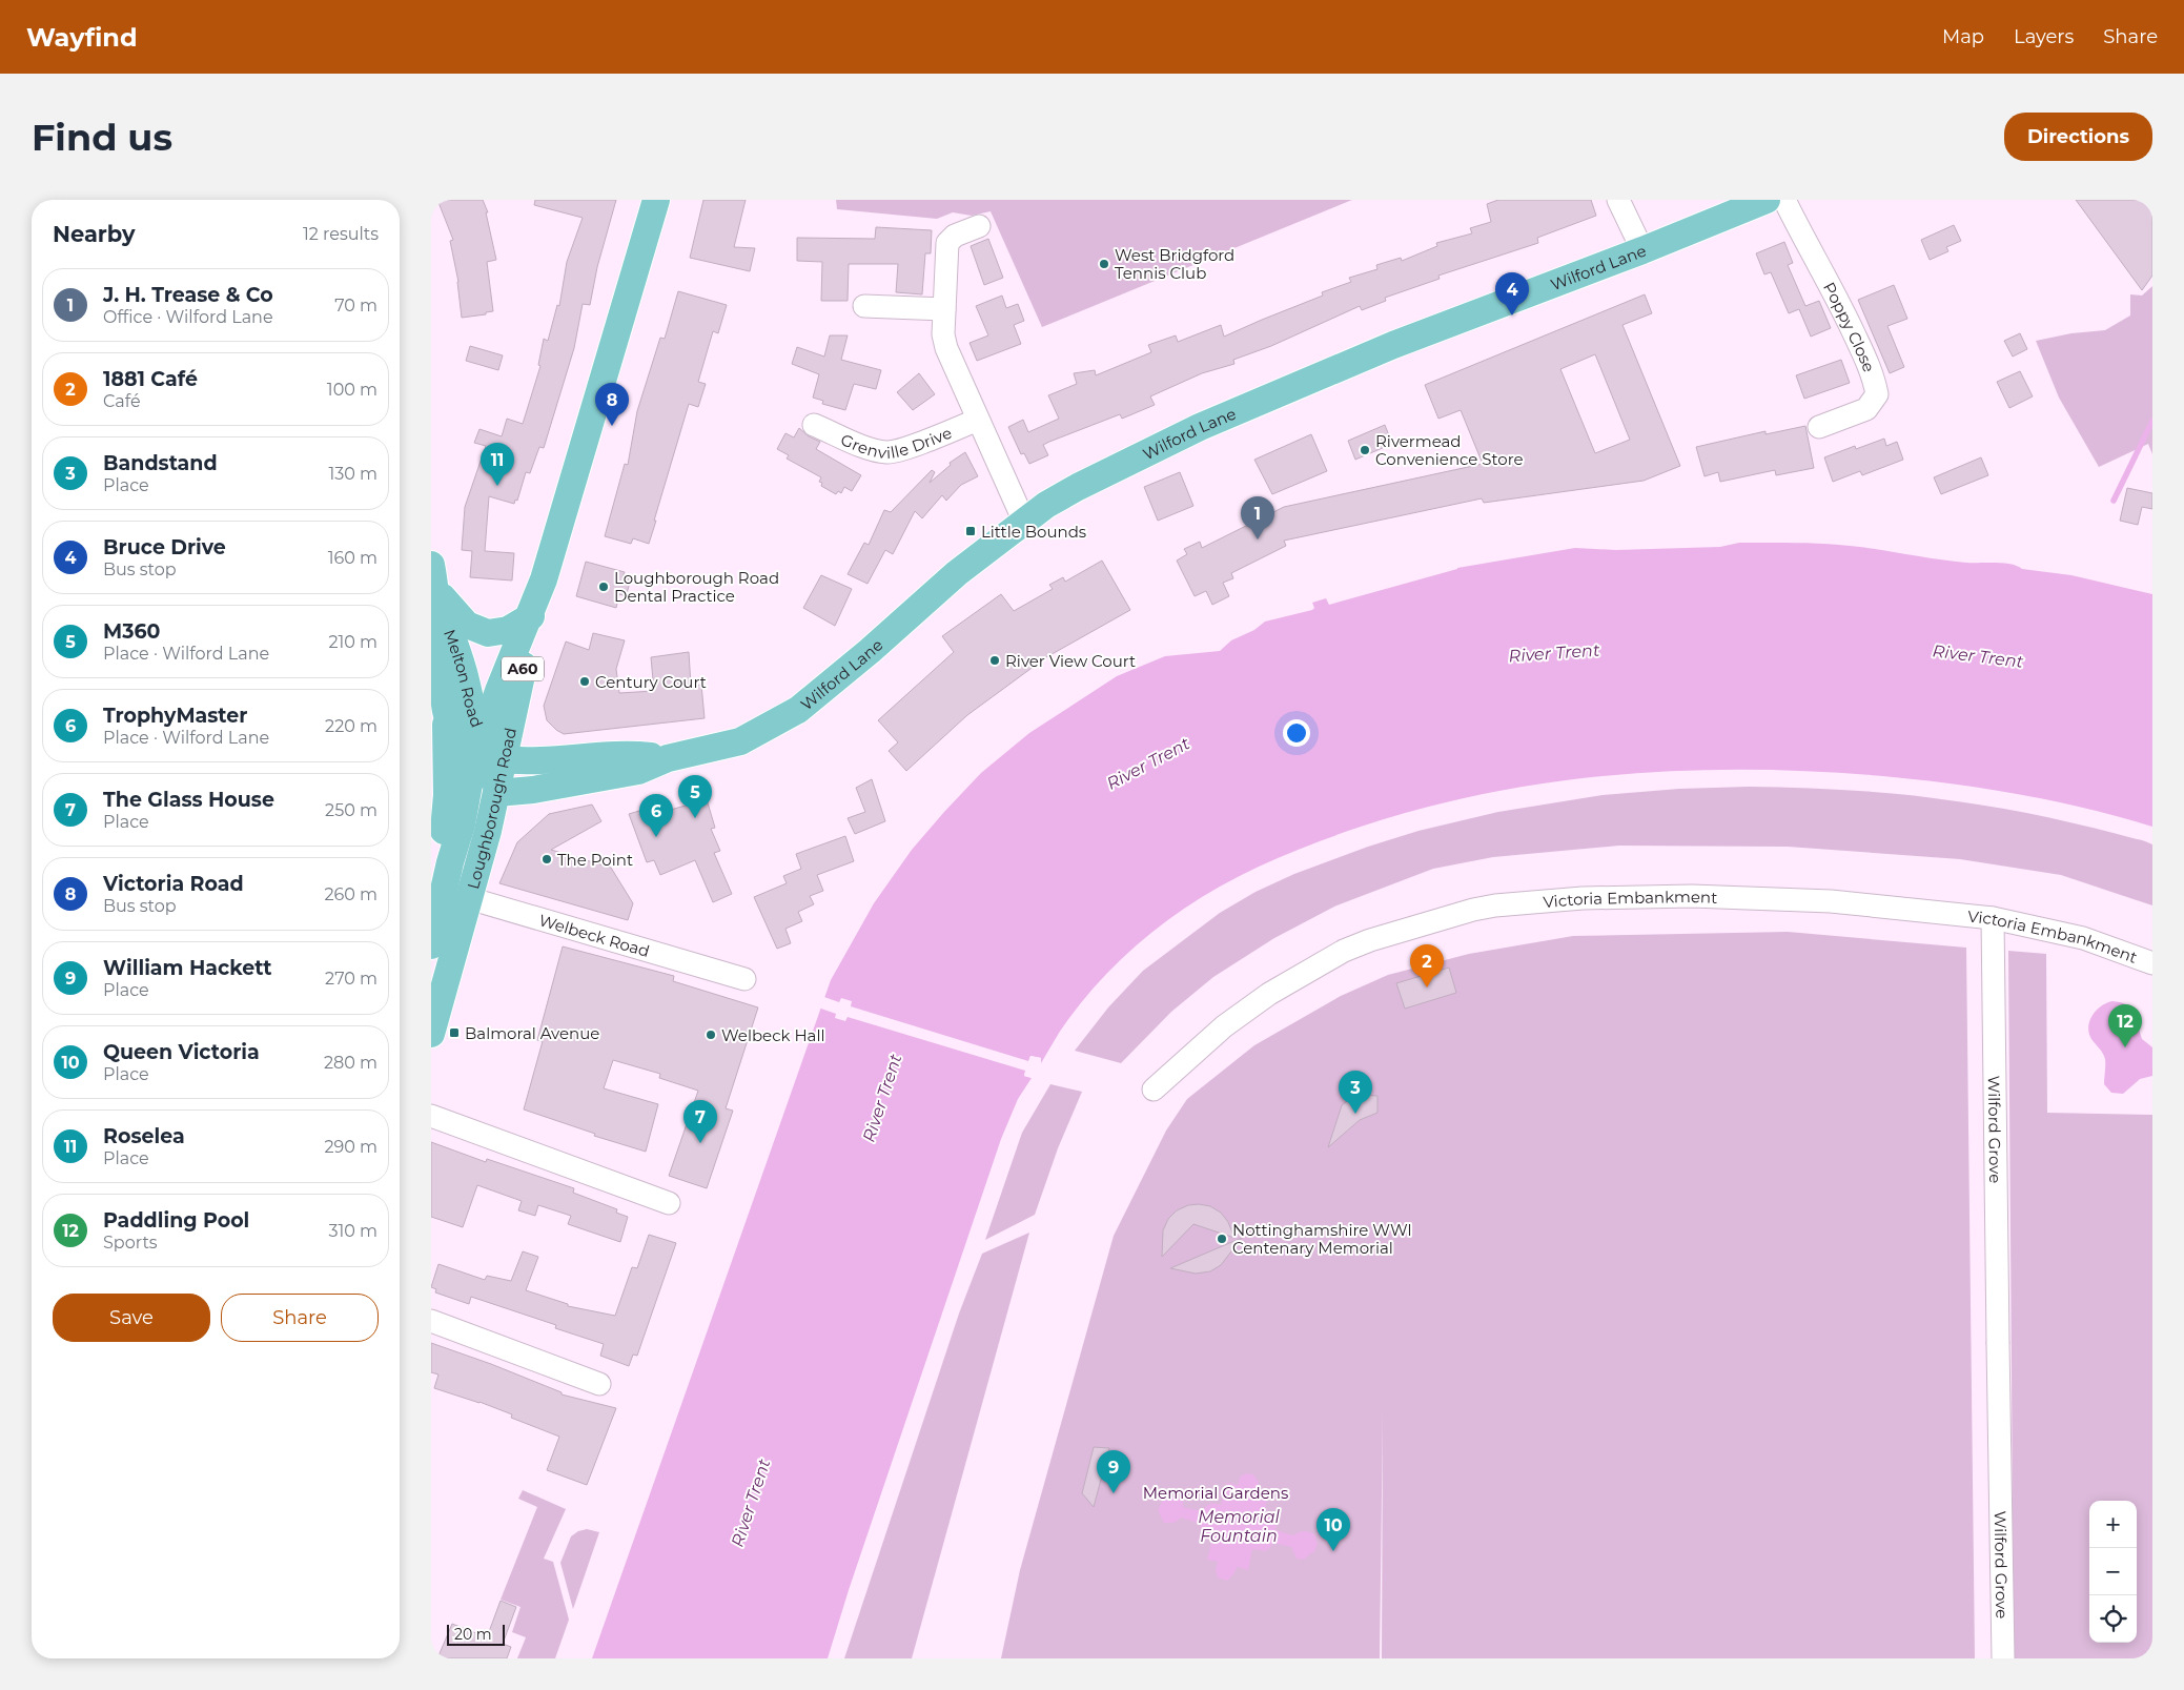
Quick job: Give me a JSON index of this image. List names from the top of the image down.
{
  "streets": {
    "main road": [
      "Wilford Lane",
      "A60",
      "Melton Road",
      "Loughborough Road"
    ],
    "street": [
      "Poppy Close",
      "Grenville Drive",
      "Victoria Embankment",
      "Welbeck Road",
      "Wilford Grove"
    ]
  },
  "crossings": [
    ["Wilford Lane", "Melton Road"],
    ["Wilford Lane", "Loughborough Road"],
    ["Melton Road", "Loughborough Road"],
    ["Loughborough Road", "Welbeck Road"],
    ["Victoria Embankment", "Wilford Grove"]
  ],
  "water": ["River Trent", "Memorial Fountain"],
  "parks": ["Memorial Gardens"],
  "places": {
    "other": [
      "West Bridgford Tennis Club",
      "Rivermead Convenience Store",
      "Loughborough Road Dental Practice",
      "River View Court",
      "Century Court",
      "The Point",
      "Welbeck Hall",
      "Nottinghamshire WWI Centenary Memorial"
    ],
    "transit": ["Little Bounds", "Balmoral Avenue"]
  },
  "scale_bar": "20 m",
  "page": {
    "header": "Wayfind",
    "nav": ["Map", "Layers", "Share"],
    "buttons": [
      "Directions",
      ["Save", "Share"]
    ],
    "title": "Find us",
    "heading": ["Nearby", "12 results"],
    "list": [
      {
        "mark": "1",
        "name": "J. H. Trease & Co",
        "note": "Office · Wilford Lane",
        "value": "70 m"
      },
      {
        "mark": "2",
        "name": "1881 Café",
        "note": "Café",
        "value": "100 m"
      },
      {
        "mark": "3",
        "name": "Bandstand",
        "note": "Place",
        "value": "130 m"
      },
      {
        "mark": "4",
        "name": "Bruce Drive",
        "note": "Bus stop",
        "value": "160 m"
      },
      {
        "mark": "5",
        "name": "M360",
        "note": "Place · Wilford Lane",
        "value": "210 m"
      },
      {
        "mark": "6",
        "name": "TrophyMaster",
        "note": "Place · Wilford Lane",
        "value": "220 m"
      },
      {
        "mark": "7",
        "name": "The Glass House",
        "note": "Place",
        "value": "250 m"
      },
      {
        "mark": "8",
        "name": "Victoria Road",
        "note": "Bus stop",
        "value": "260 m"
      },
      {
        "mark": "9",
        "name": "William Hackett",
        "note": "Place",
        "value": "270 m"
      },
      {
        "mark": "10",
        "name": "Queen Victoria",
        "note": "Place",
        "value": "280 m"
      },
      {
        "mark": "11",
        "name": "Roselea",
        "note": "Place",
        "value": "290 m"
      },
      {
        "mark": "12",
        "name": "Paddling Pool",
        "note": "Sports",
        "value": "310 m"
      }
    ],
    "pins": [
      "4",
      "8",
      "11",
      "1",
      "5",
      "6",
      "2",
      "12",
      "3",
      "7",
      "9",
      "10"
    ],
    "map_buttons": ["+", "−"],
    "scale": "20 m"
  }
}
